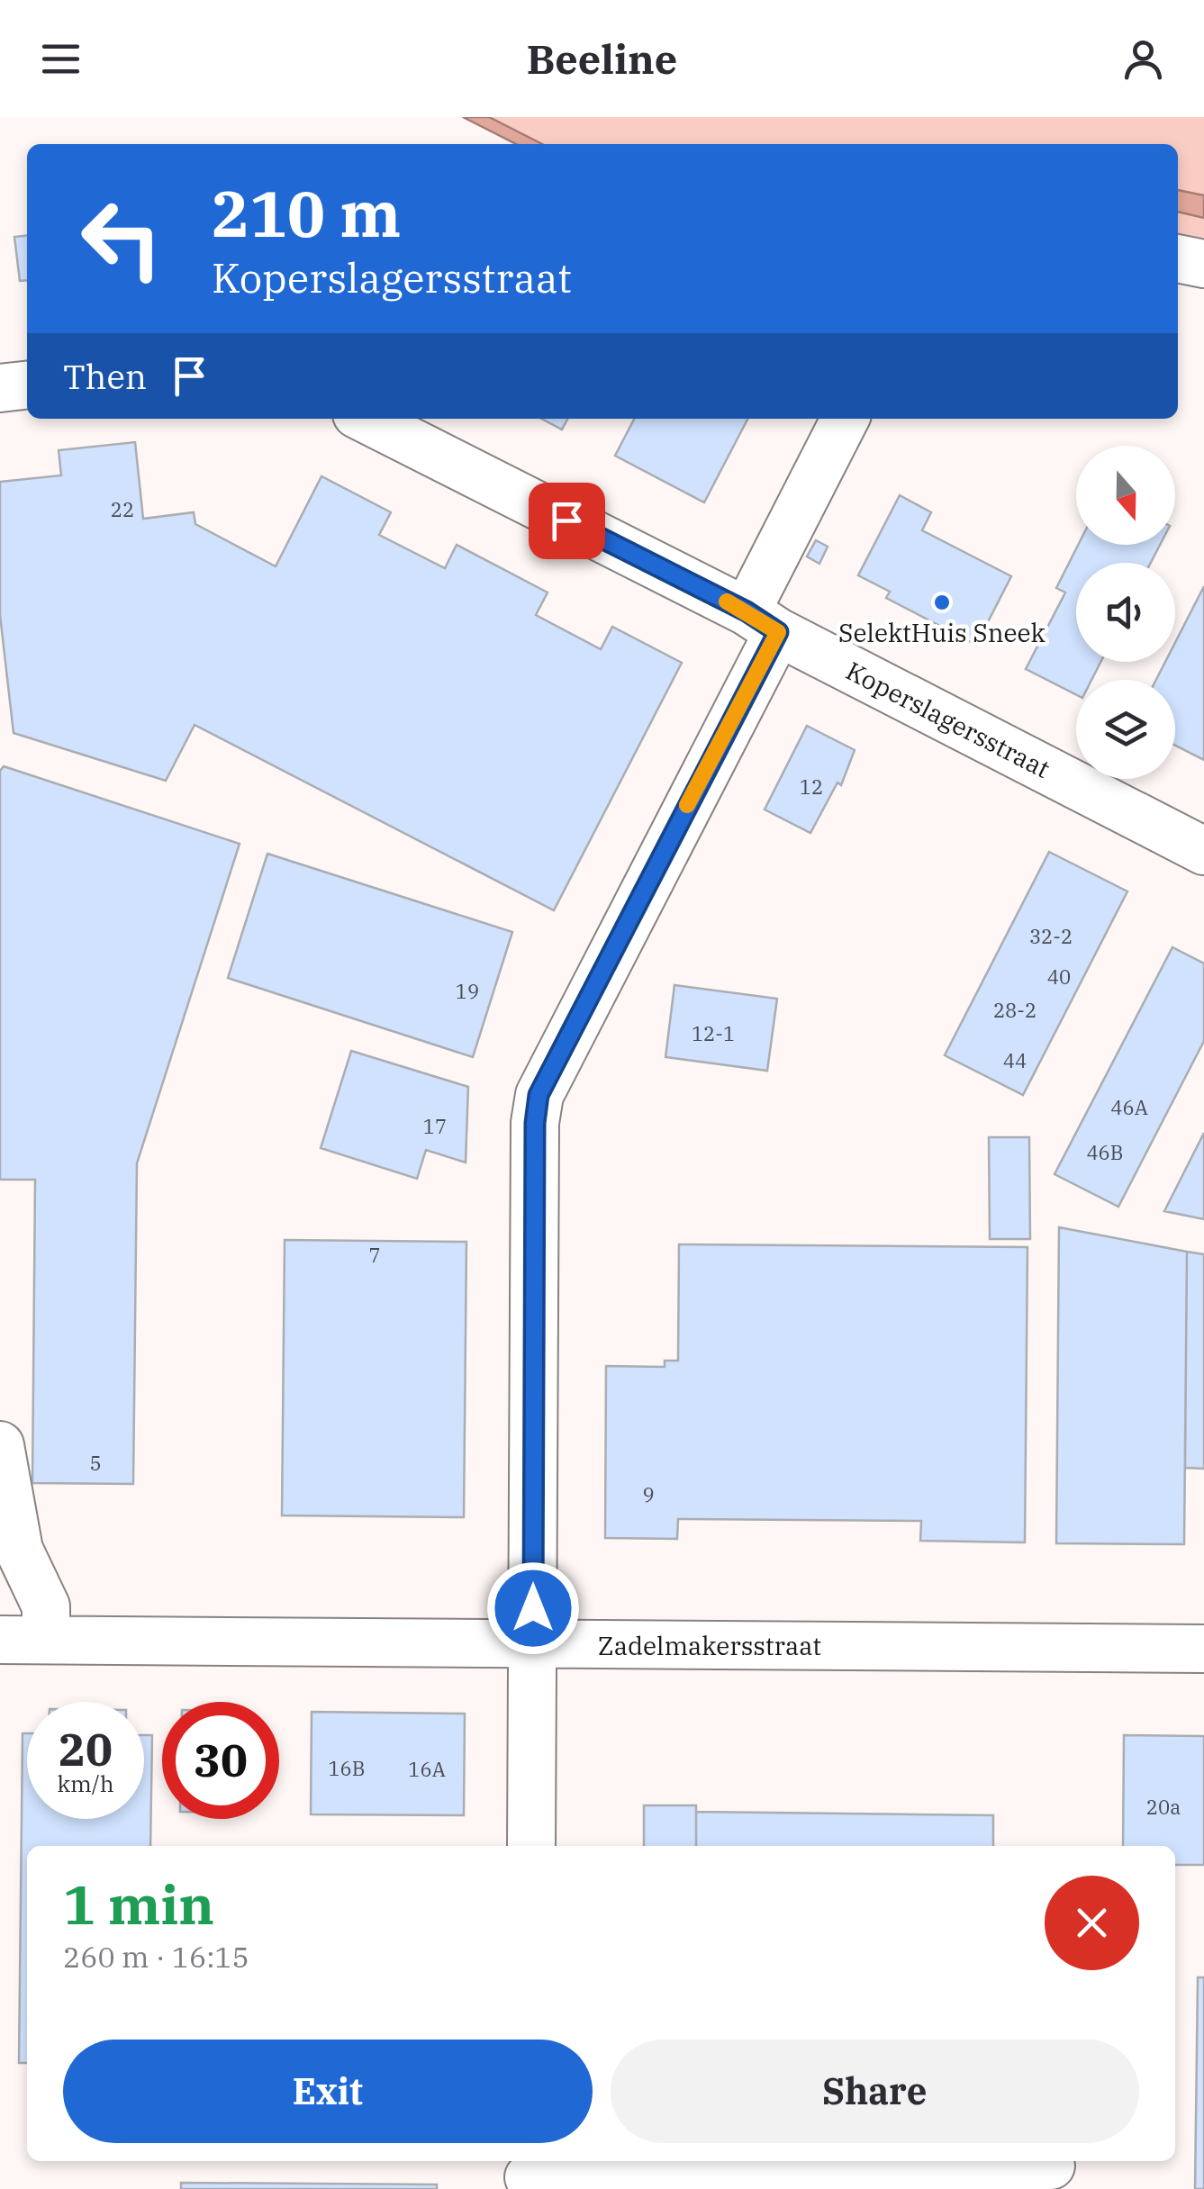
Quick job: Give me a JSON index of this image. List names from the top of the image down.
{
  "streets": {
    "street": ["Koperslagersstraat", "Zadelmakersstraat"]
  },
  "places": ["SelektHuis Sneek"],
  "house_numbers": [
    "22",
    "12",
    "32-2",
    "40",
    "19",
    "28-2",
    "12-1",
    "44",
    "46A",
    "17",
    "46B",
    "7",
    "5",
    "9",
    "16B",
    "16A",
    "20a"
  ],
  "north": "bottom",
  "page": {
    "header": "Beeline",
    "turn": ["210 m", "Koperslagersstraat"],
    "then": "Then",
    "speed": "20 km/h",
    "limit": "30",
    "heading": ["1 min", "260 m · 16:15"],
    "buttons": ["Exit", "Share"]
  }
}
